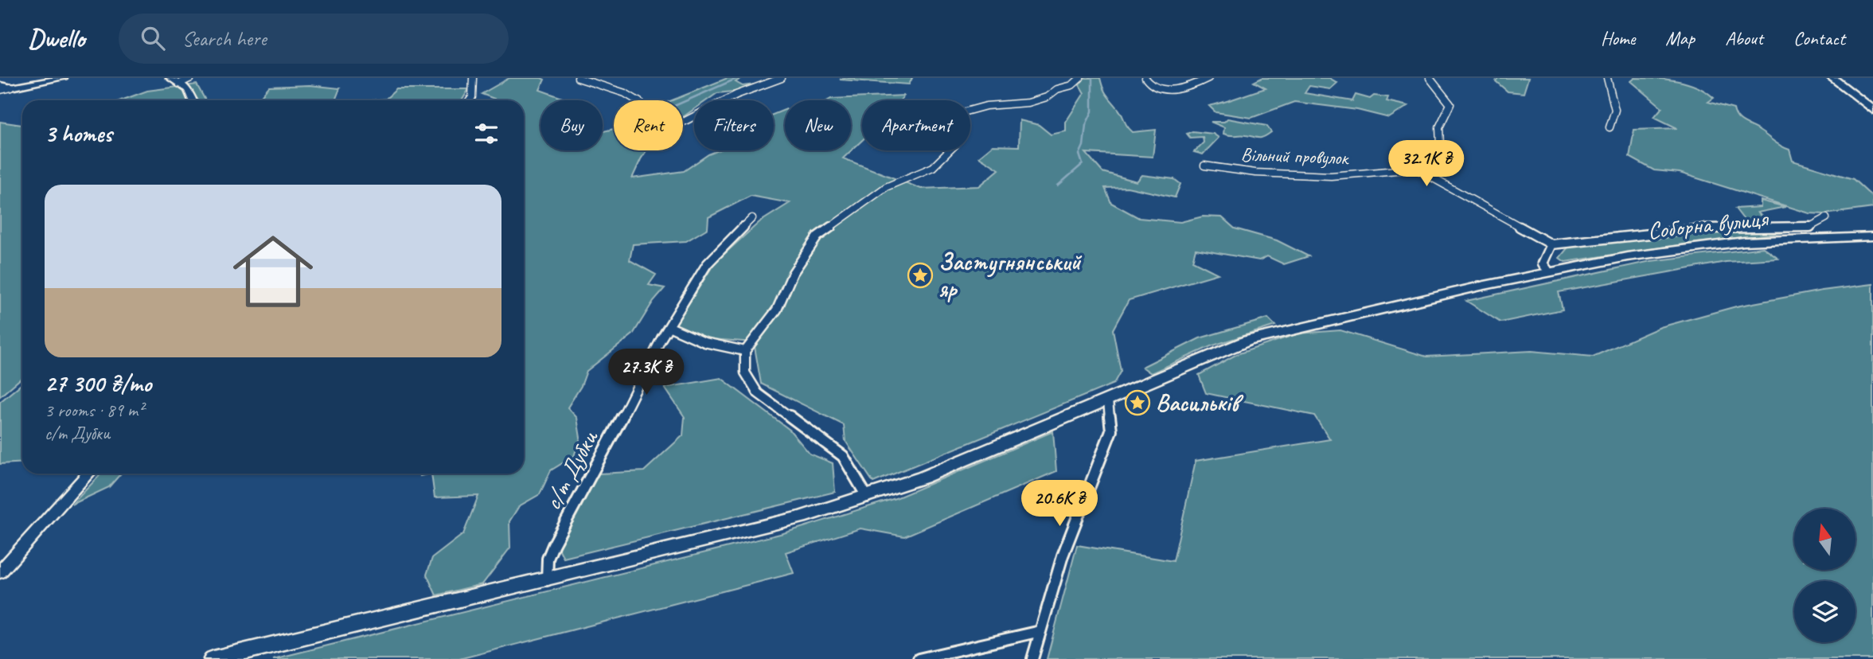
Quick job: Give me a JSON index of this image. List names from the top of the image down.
{
  "streets": {
    "main road": ["Соборна вулиця"],
    "street": ["Вільний провулок", "с/т Дубки"]
  },
  "crossings": [
    ["Соборна вулиця", "с/т Дубки"]
  ],
  "places": {
    "place": ["Застугнянський яр", "Васильків"]
  },
  "north": "top",
  "page": {
    "header": "Dwello",
    "search": "Search here",
    "nav": [
      "Home",
      "Map",
      "About",
      "Contact"
    ],
    "chip": [
      "Buy",
      "Rent",
      "Filters",
      "New",
      "Apartment"
    ],
    "heading": "3 homes",
    "price": ["32.1K ₴", "27.3K ₴", "20.6K ₴"],
    "list": [
      {
        "name": "27 300 ₴/mo",
        "note": "3 rooms · 89 m² · с/т Дубки"
      }
    ]
  }
}
